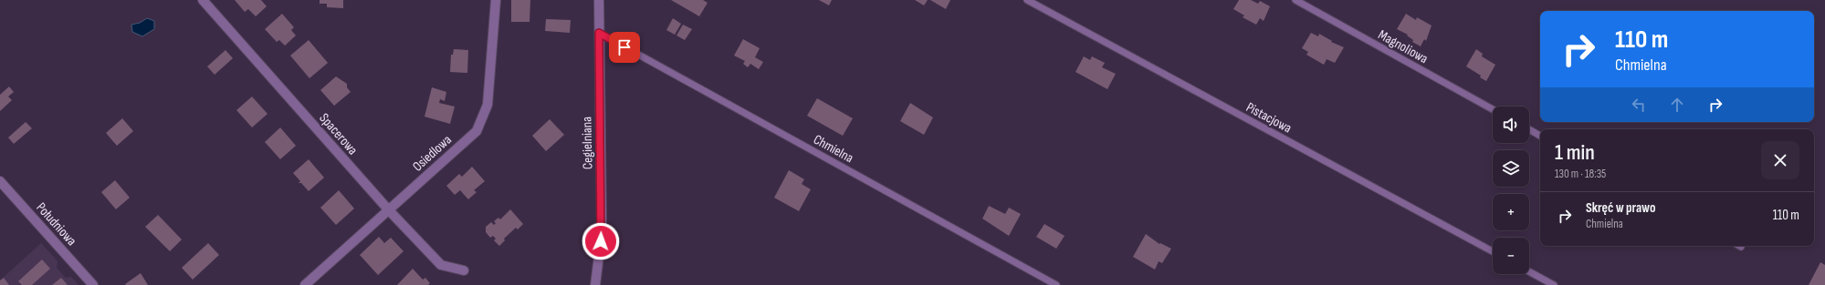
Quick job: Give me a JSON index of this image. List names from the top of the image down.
{
  "streets": {
    "street": [
      "Spacerowa",
      "Cegielniana",
      "Osiedlowa",
      "Południowa"
    ],
    "lane": ["Magnoliowa", "Pistacjowa", "Chmielna"]
  },
  "crossings": [
    ["Spacerowa", "Osiedlowa"],
    ["Cegielniana", "Chmielna"]
  ],
  "page": {
    "turn": ["110 m", "Chmielna"],
    "map_buttons": ["+", "−"],
    "heading": ["1 min", "130 m · 18:35"],
    "list": [
      {
        "name": "Skręć w prawo",
        "note": "Chmielna",
        "value": "110 m"
      }
    ]
  }
}
